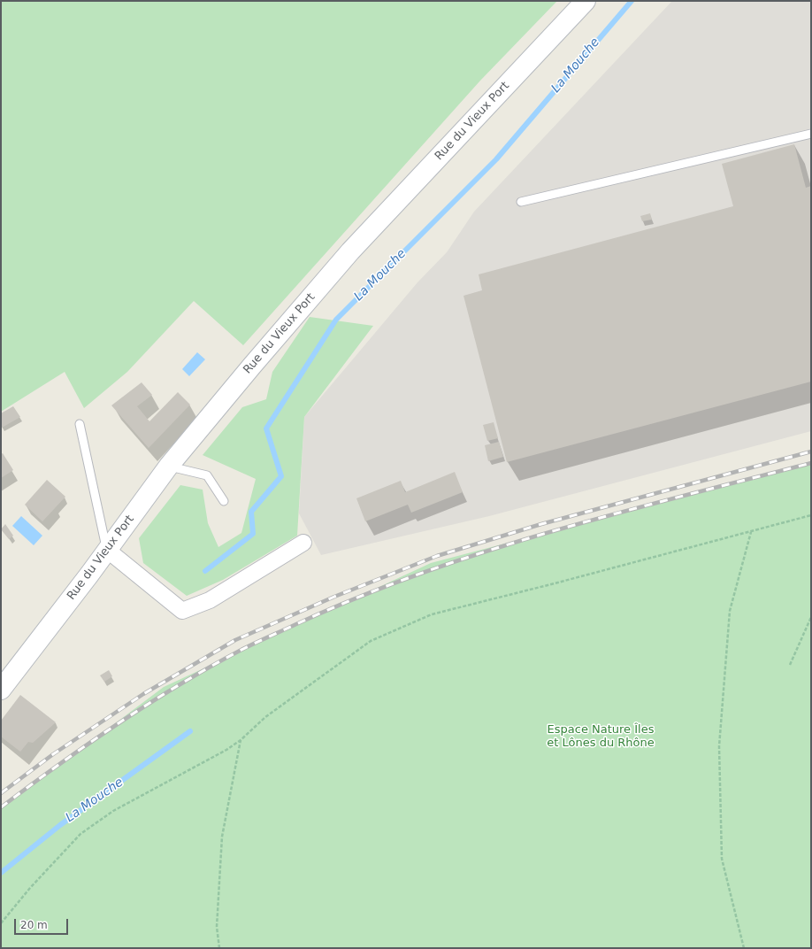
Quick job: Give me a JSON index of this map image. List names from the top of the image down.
{
  "streets": {
    "main road": ["Rue du Vieux Port"]
  },
  "water": ["La Mouche"],
  "parks": ["Espace Nature Îles et Lônes du Rhône"],
  "scale_bar": "20 m"
}
